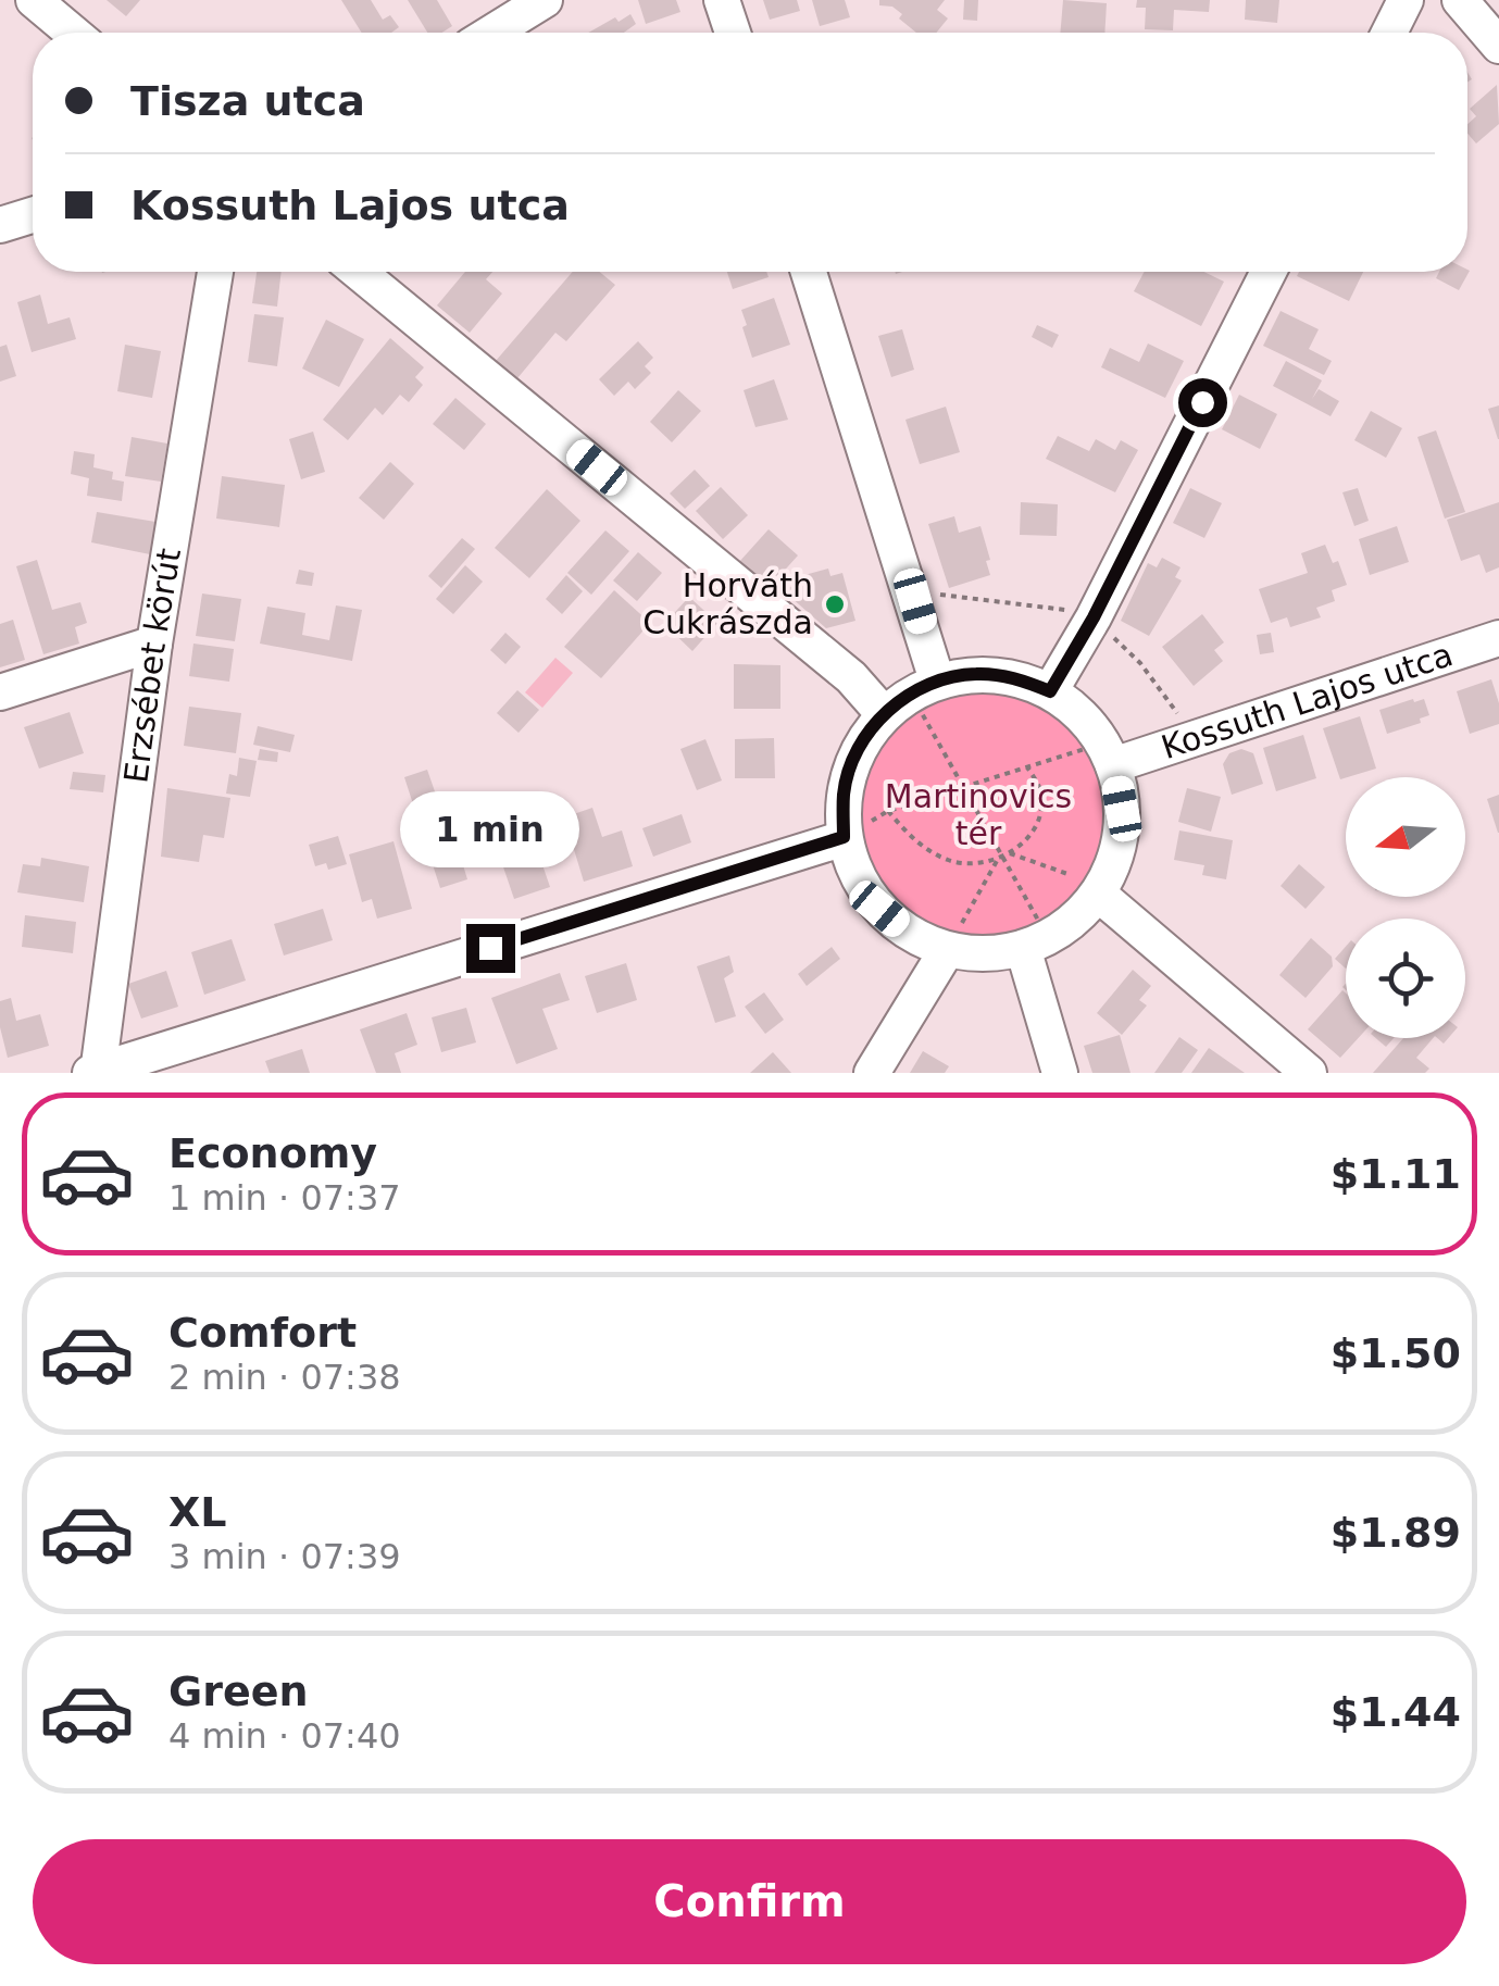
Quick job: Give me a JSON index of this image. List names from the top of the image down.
{
  "streets": {
    "street": ["Erzsébet körút", "Kossuth Lajos utca"]
  },
  "parks": ["Martinovics tér"],
  "places": ["Horváth Cukrászda"],
  "north": "left",
  "page": {
    "banner": ["Tisza utca", "Kossuth Lajos utca"],
    "bubble": "1 min",
    "list": [
      {
        "name": "Economy",
        "note": "1 min · 07:37",
        "value": "$1.11"
      },
      {
        "name": "Comfort",
        "note": "2 min · 07:38",
        "value": "$1.50"
      },
      {
        "name": "XL",
        "note": "3 min · 07:39",
        "value": "$1.89"
      },
      {
        "name": "Green",
        "note": "4 min · 07:40",
        "value": "$1.44"
      }
    ],
    "buttons": "Confirm"
  }
}
